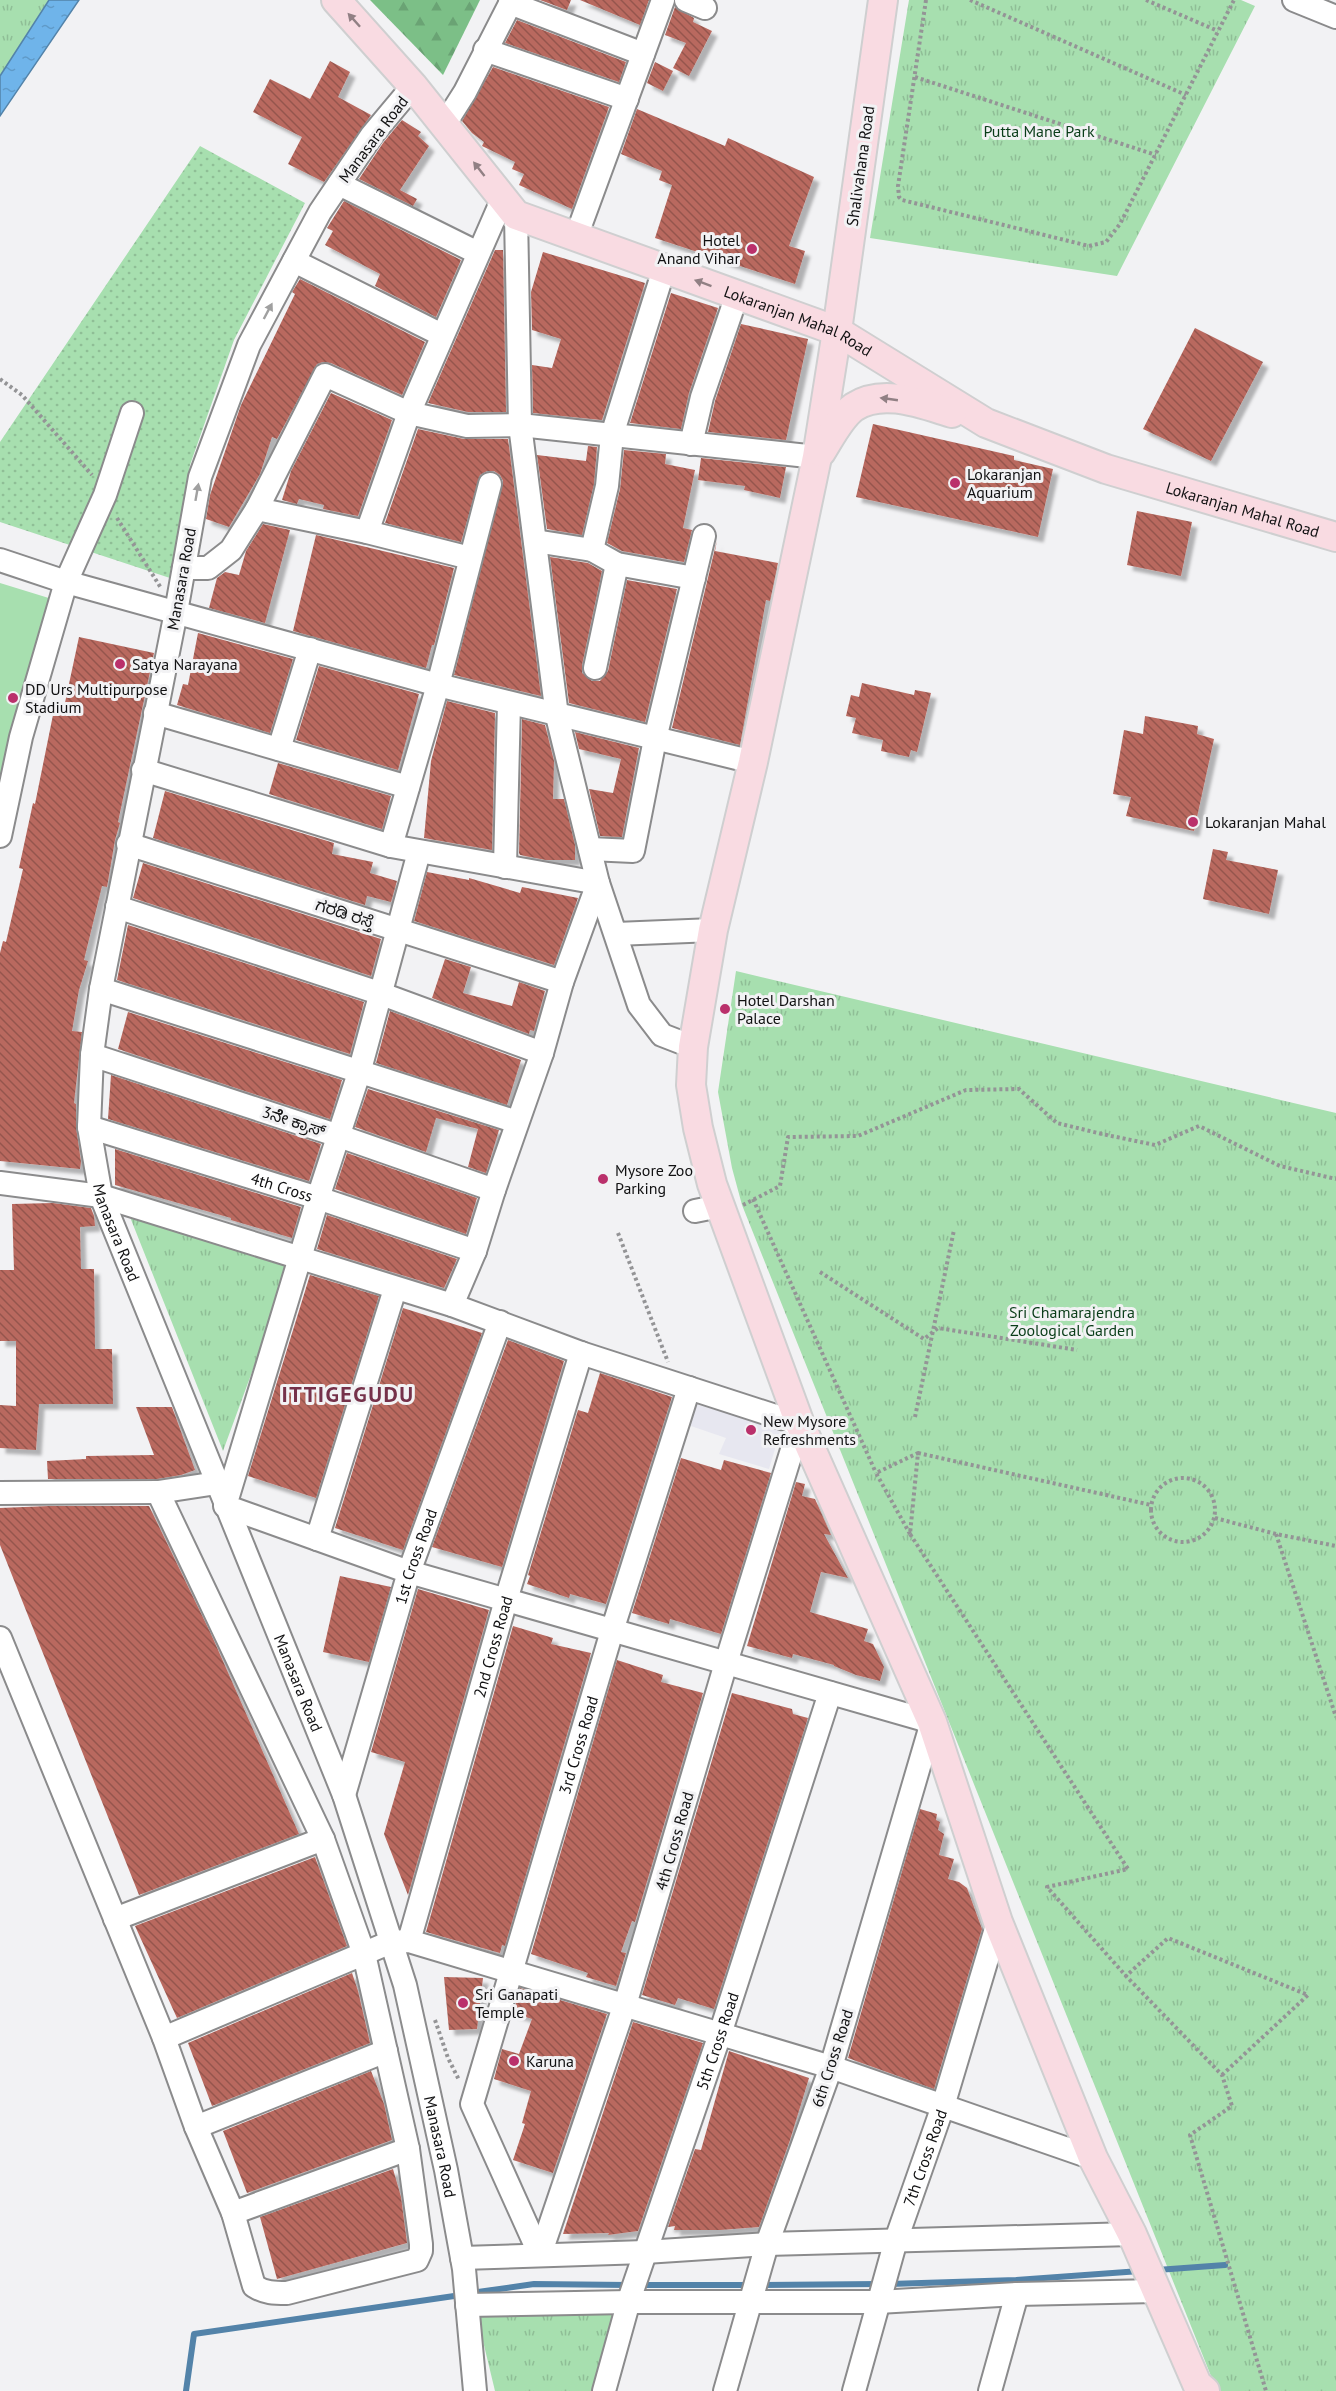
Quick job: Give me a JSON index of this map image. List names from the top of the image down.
{
  "streets": {
    "main road": ["Shalivahana Road", "Lokaranjan Mahal Road"],
    "street": [
      "Manasara Road",
      "ಗರಡಿ ರಸ್ತೆ",
      "3ನೆೇ ಕ್ರಾಸ್",
      "4th Cross",
      "1st Cross Road",
      "2nd Cross Road",
      "3rd Cross Road",
      "4th Cross Road",
      "5th Cross Road",
      "6th Cross Road",
      "7th Cross Road"
    ]
  },
  "crossings": [
    ["Manasara Road", "ಗರಡಿ ರಸ್ತೆ"],
    ["Manasara Road", "3ನೆೇ ಕ್ರಾಸ್"],
    ["Manasara Road", "4th Cross"],
    ["Manasara Road", "1st Cross Road"],
    ["Manasara Road", "2nd Cross Road"],
    ["Shalivahana Road", "Lokaranjan Mahal Road"],
    ["Shalivahana Road", "4th Cross Road"],
    ["Shalivahana Road", "6th Cross Road"],
    ["Shalivahana Road", "7th Cross Road"]
  ],
  "districts": ["ITTIGEGUDU"],
  "parks": ["Putta Mane Park", "Sri Chamarajendra Zoological Garden"],
  "places": [
    "Hotel Anand Vihar",
    "Lokaranjan Aquarium",
    "Satya Narayana",
    "DD Urs Multipurpose Stadium",
    "Lokaranjan Mahal",
    "Hotel Darshan Palace",
    "Mysore Zoo Parking",
    "New Mysore Refreshments",
    "Sri Ganapati Temple",
    "Karuna"
  ]
}
